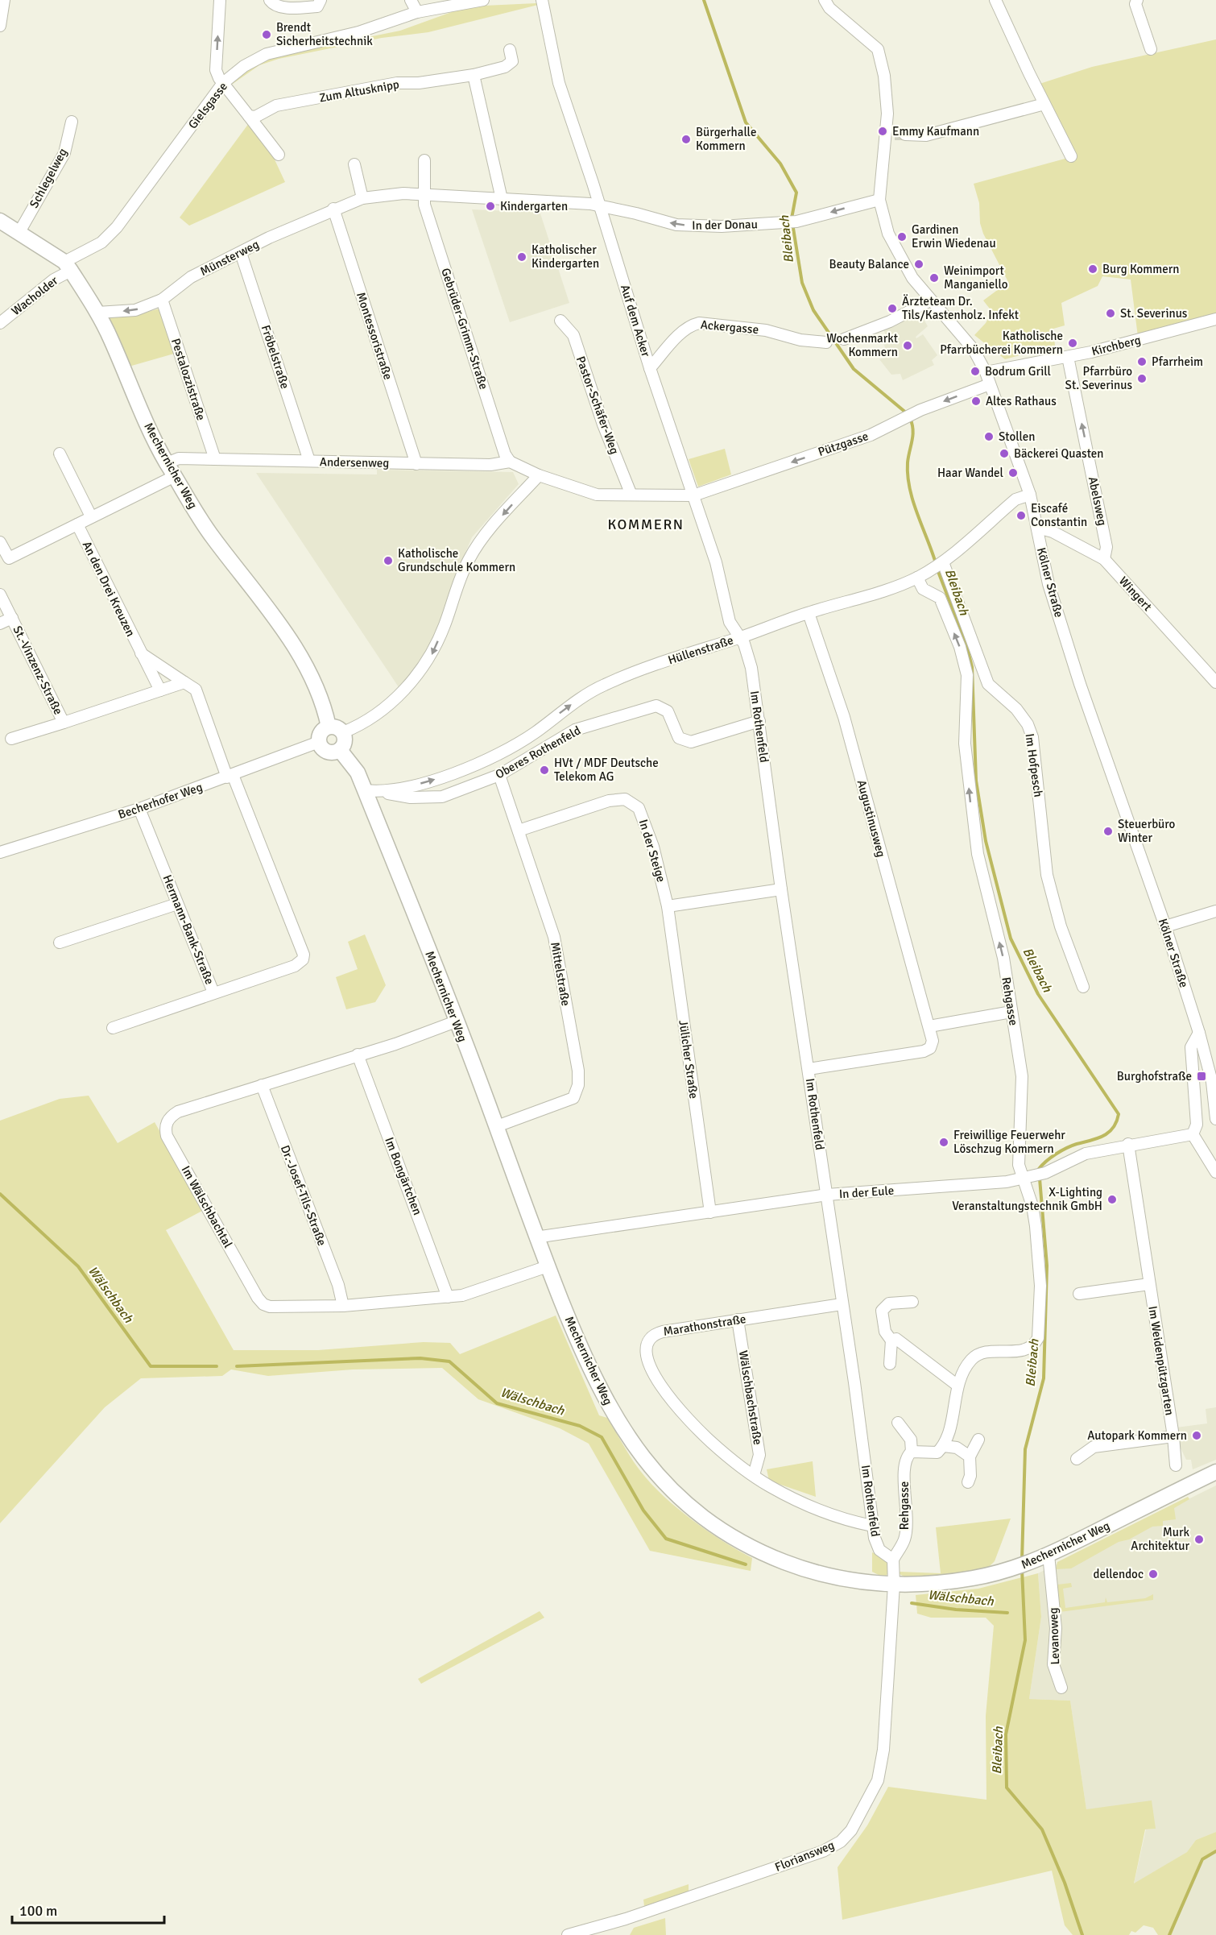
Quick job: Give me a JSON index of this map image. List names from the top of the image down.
{
  "streets": {
    "street": [
      "Zum Altusknipp",
      "Gielsgasse",
      "Schlegelweg",
      "In der Donau",
      "Münsterweg",
      "Wacholder",
      "Auf dem Acker",
      "Ackergasse",
      "Gebrüder-Grimm-Straße",
      "Montessoristraße",
      "Kirchberg",
      "Fröbelstraße",
      "Pestalozzistraße",
      "Pastor-Schäfer-Weg",
      "Pützgasse",
      "Andersenweg",
      "Mechernicher Weg",
      "Abelsweg",
      "Kölner Straße",
      "An den Drei Kreuzen",
      "Wingert",
      "Hüllenstraße",
      "St.-Vinzenz-Straße",
      "Im Rothenfeld",
      "Oberes Rothenfeld",
      "Im Hofpesch",
      "Becherhofer Weg",
      "Augustinusweg",
      "In der Steige",
      "Hermann-Bank-Straße",
      "Mittelstraße",
      "Rehgasse",
      "Jülicher Straße",
      "Im Bongärtchen",
      "In der Eule",
      "Dr.-Josef-Tils-Straße",
      "Im Wälschbachtal",
      "Marathonstraße",
      "Im Weidenpützgarten",
      "Wälschbachstraße",
      "Levanoweg",
      "Floriansweg"
    ]
  },
  "crossings": [
    ["Gielsgasse", "Wacholder"],
    ["Gielsgasse", "Mechernicher Weg"],
    ["Schlegelweg", "Mechernicher Weg"],
    ["In der Donau", "Münsterweg"],
    ["In der Donau", "Auf dem Acker"],
    ["In der Donau", "Kölner Straße"],
    ["Münsterweg", "Auf dem Acker"],
    ["Münsterweg", "Gebrüder-Grimm-Straße"],
    ["Münsterweg", "Montessoristraße"],
    ["Münsterweg", "Fröbelstraße"],
    ["Münsterweg", "Pestalozzistraße"],
    ["Münsterweg", "Mechernicher Weg"],
    ["Wacholder", "Mechernicher Weg"],
    ["Auf dem Acker", "Ackergasse"],
    ["Auf dem Acker", "Pützgasse"],
    ["Auf dem Acker", "Hüllenstraße"],
    ["Auf dem Acker", "Im Rothenfeld"],
    ["Gebrüder-Grimm-Straße", "Andersenweg"],
    ["Montessoristraße", "Andersenweg"],
    ["Kirchberg", "Abelsweg"],
    ["Kirchberg", "Kölner Straße"],
    ["Fröbelstraße", "Andersenweg"],
    ["Pestalozzistraße", "Andersenweg"],
    ["Pützgasse", "Kölner Straße"],
    ["Andersenweg", "Mechernicher Weg"],
    ["Mechernicher Weg", "Hüllenstraße"],
    ["Mechernicher Weg", "Becherhofer Weg"],
    ["Mechernicher Weg", "Mittelstraße"],
    ["Mechernicher Weg", "In der Eule"],
    ["Mechernicher Weg", "Im Wälschbachtal"],
    ["Mechernicher Weg", "Levanoweg"],
    ["Mechernicher Weg", "Floriansweg"],
    ["Abelsweg", "Wingert"],
    ["Kölner Straße", "Wingert"],
    ["Kölner Straße", "Hüllenstraße"],
    ["An den Drei Kreuzen", "St.-Vinzenz-Straße"],
    ["Hüllenstraße", "Im Rothenfeld"],
    ["Hüllenstraße", "Oberes Rothenfeld"],
    ["Hüllenstraße", "Im Hofpesch"],
    ["Hüllenstraße", "Augustinusweg"],
    ["Hüllenstraße", "Rehgasse"],
    ["Im Rothenfeld", "Oberes Rothenfeld"],
    ["Im Rothenfeld", "Augustinusweg"],
    ["Im Rothenfeld", "Rehgasse"],
    ["Im Rothenfeld", "In der Eule"],
    ["Im Rothenfeld", "Marathonstraße"],
    ["Oberes Rothenfeld", "Mittelstraße"],
    ["Becherhofer Weg", "Hermann-Bank-Straße"],
    ["In der Steige", "Mittelstraße"],
    ["In der Steige", "Jülicher Straße"],
    ["Rehgasse", "In der Eule"],
    ["Jülicher Straße", "In der Eule"],
    ["Im Bongärtchen", "Im Wälschbachtal"],
    ["In der Eule", "Im Weidenpützgarten"],
    ["Dr.-Josef-Tils-Straße", "Im Wälschbachtal"],
    ["Marathonstraße", "Wälschbachstraße"]
  ],
  "one_way": [
    "In der Donau",
    "Pützgasse",
    "Abelsweg",
    "Hüllenstraße",
    "Rehgasse"
  ],
  "districts": ["KOMMERN"],
  "water": ["Bleibach", "Wälschbach"],
  "places": {
    "other": [
      "Brendt Sicherheitstechnik",
      "Emmy Kaufmann",
      "Bürgerhalle Kommern",
      "Kindergarten",
      "Gardinen Erwin Wiedenau",
      "Katholischer Kindergarten",
      "Beauty Balance",
      "Burg Kommern",
      "Weinimport Manganiello",
      "Ärzteteam Dr. Tils/Kastenholz. Infekt",
      "St. Severinus",
      "Katholische Pfarrbücherei Kommern",
      "Wochenmarkt Kommern",
      "Pfarrheim",
      "Bodrum Grill",
      "Pfarrbüro St. Severinus",
      "Altes Rathaus",
      "Stollen",
      "Bäckerei Quasten",
      "Haar Wandel",
      "Eiscafé Constantin",
      "Katholische Grundschule Kommern",
      "HVt / MDF Deutsche Telekom AG",
      "Steuerbüro Winter",
      "Freiwillige Feuerwehr Löschzug Kommern",
      "X-Lighting Veranstaltungstechnik GmbH",
      "Autopark Kommern",
      "Murk Architektur",
      "dellendoc"
    ],
    "transit": ["Burghofstraße"]
  },
  "scale_bar": "100 m"
}
